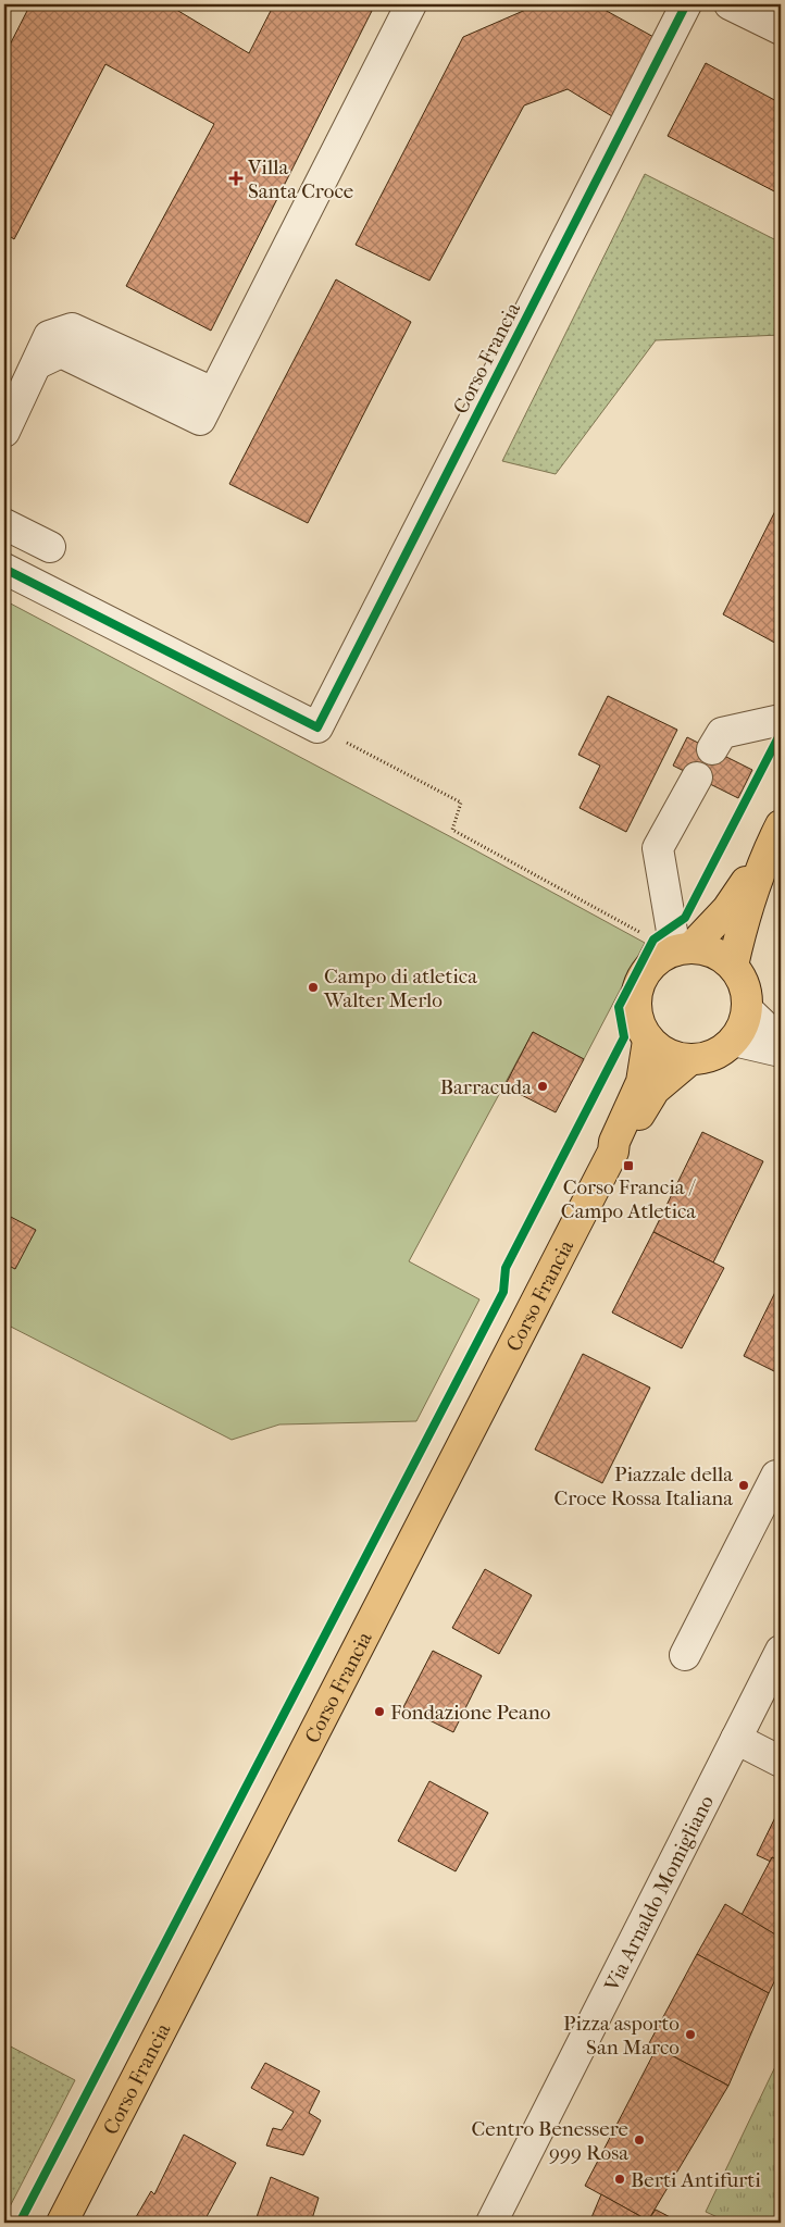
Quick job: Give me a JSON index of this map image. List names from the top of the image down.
{
  "streets": {
    "main road": ["Corso Francia"],
    "street": ["Via Arnaldo Momigliano"]
  },
  "places": {
    "health": ["Villa Santa Croce"],
    "other": [
      "Campo di atletica Walter Merlo",
      "Barracuda",
      "Piazzale della Croce Rossa Italiana",
      "Fondazione Peano",
      "Pizza asporto San Marco",
      "Centro Benessere 999 Rosa",
      "Berti Antifurti"
    ],
    "transit": ["Corso Francia / Campo Atletica"]
  }
}
